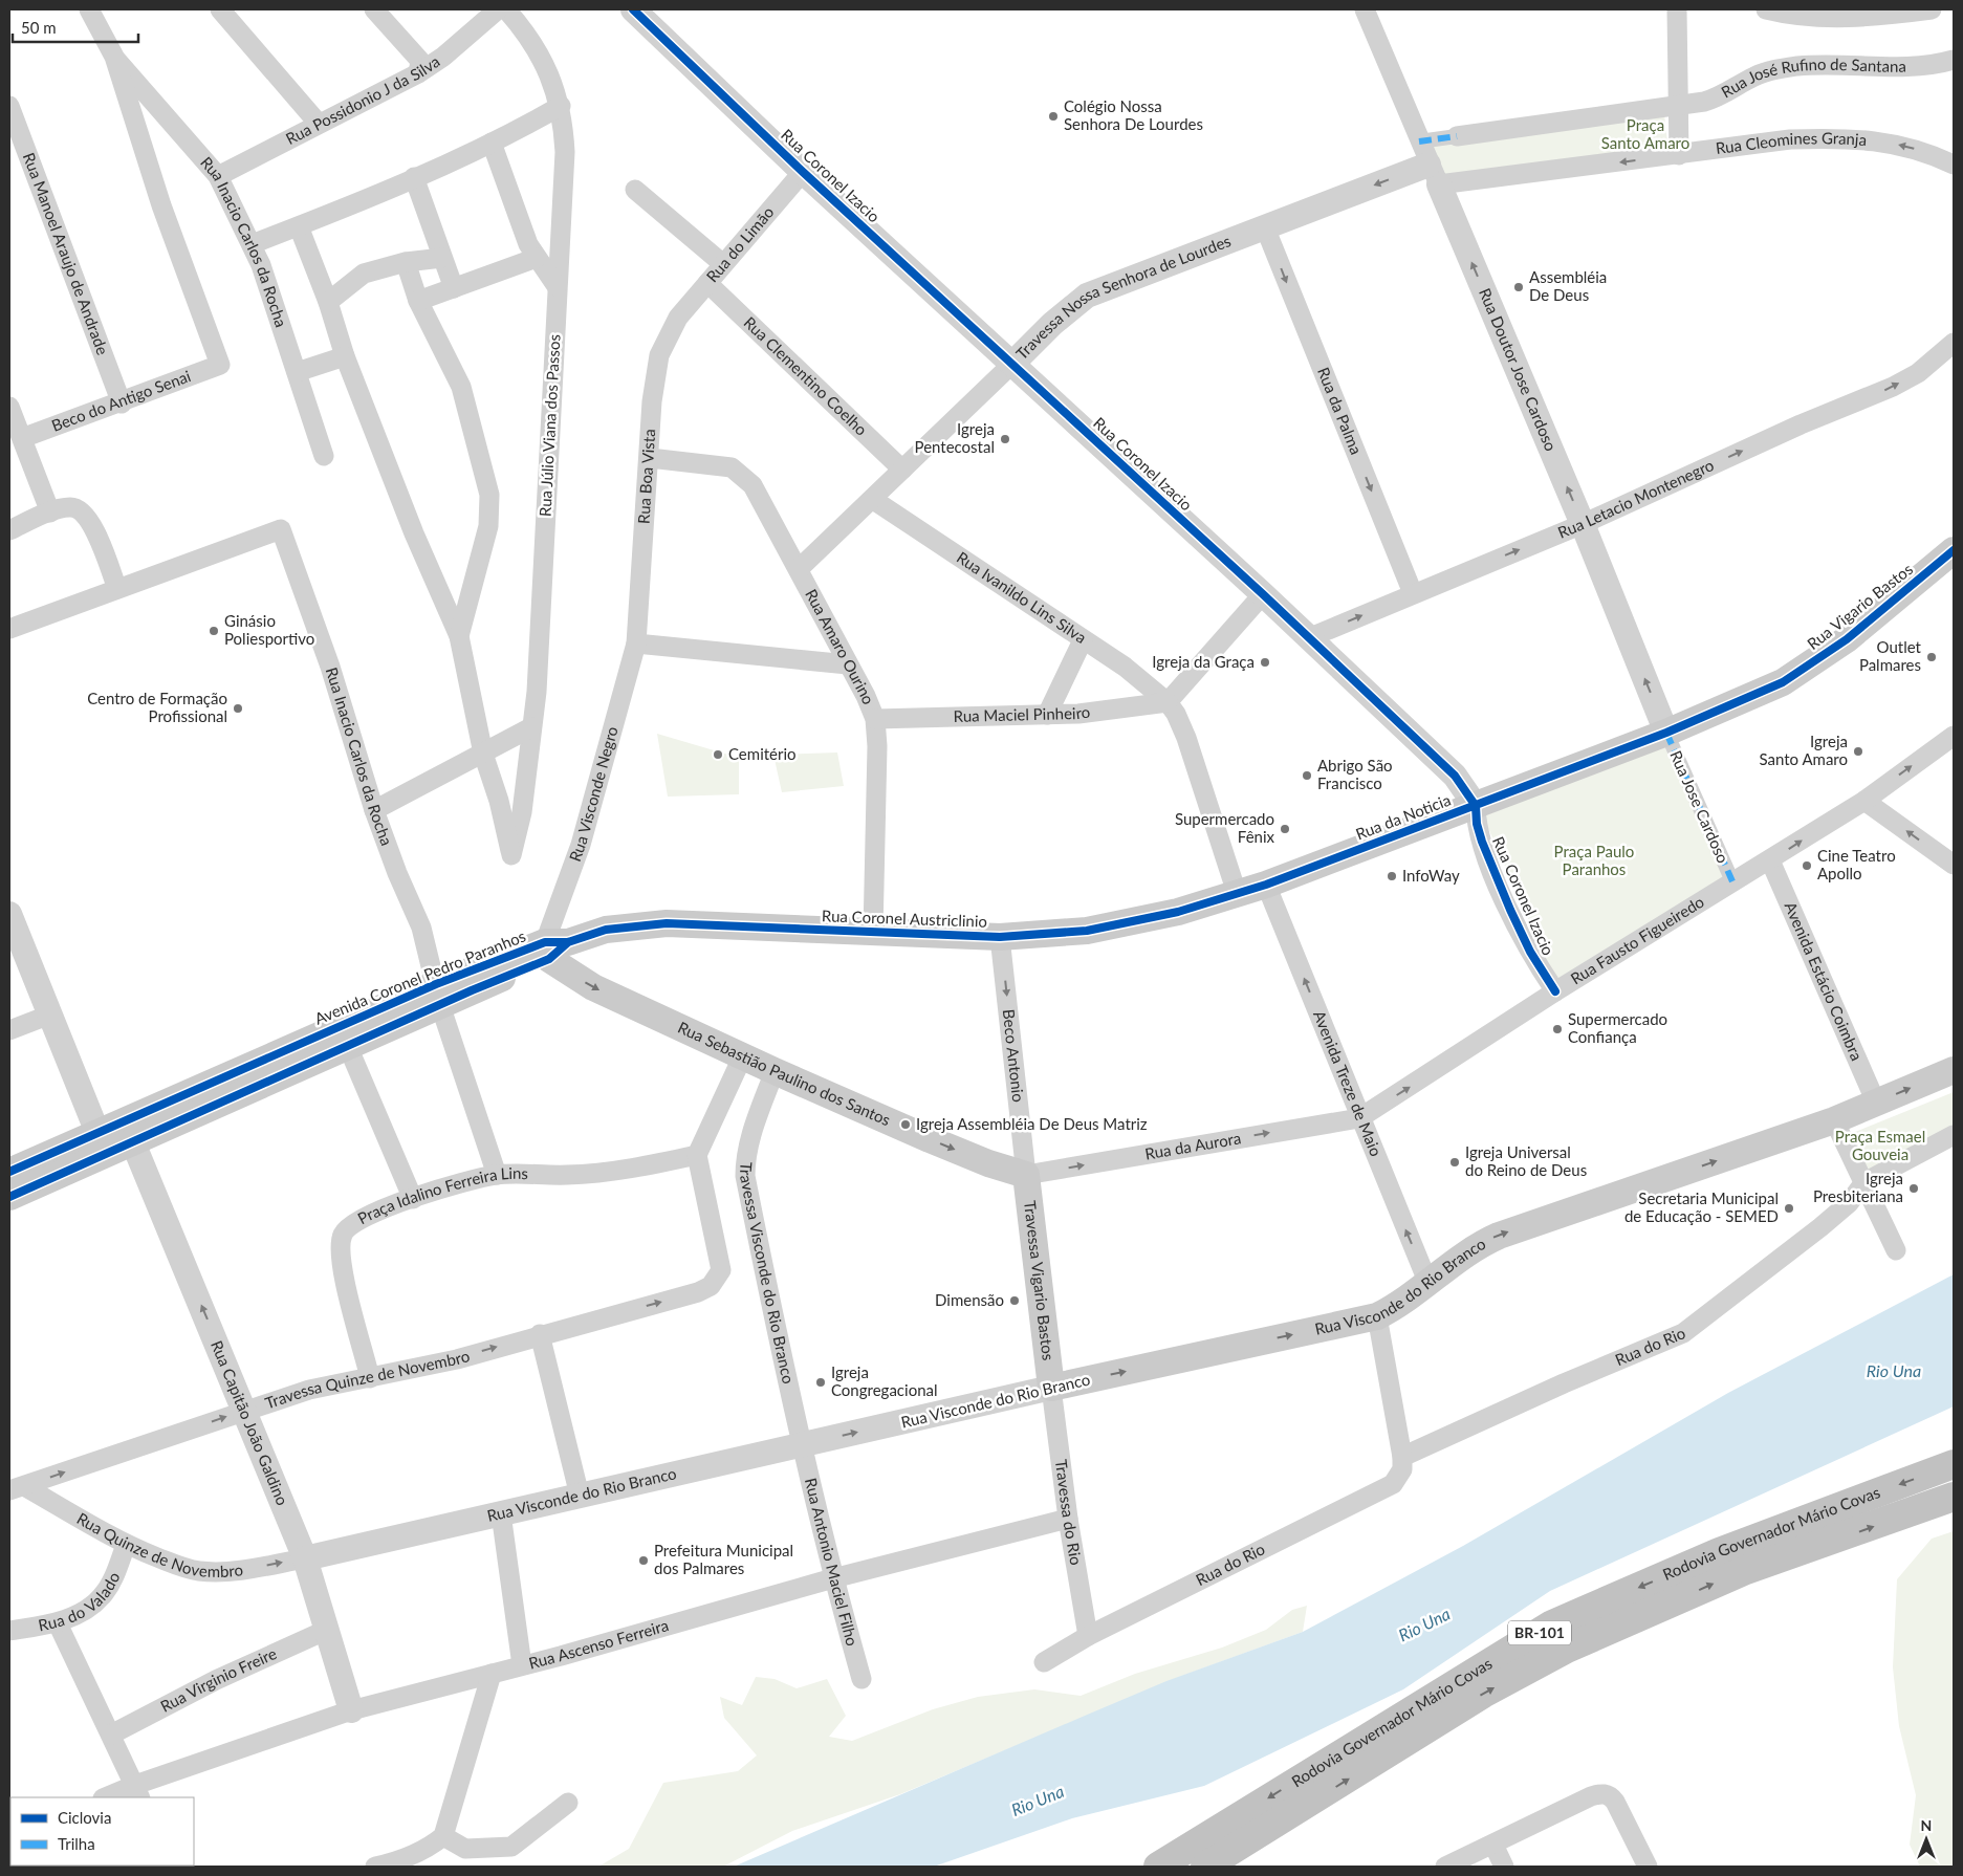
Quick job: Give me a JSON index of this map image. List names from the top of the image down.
{
  "streets": {
    "highway": ["Rodovia Governador Mário Covas", "BR-101"],
    "main road": [
      "Rua Vigario Bastos",
      "Rua da Noticia",
      "Rua Coronel Austriclinio",
      "Avenida Coronel Pedro Paranhos",
      "Rua Sebastião Paulino dos Santos",
      "Travessa Vigario Bastos",
      "Rua Visconde do Rio Branco"
    ],
    "street": [
      "Rua José Rufino de Santana",
      "Rua Possidonio J da Silva",
      "Rua Cleomines Granja",
      "Rua Coronel Izacio",
      "Rua Inacio Carlos da Rocha",
      "Rua do Limão",
      "Rua Manoel Araujo de Andrade",
      "Travessa Nossa Senhora de Lourdes",
      "Rua Doutor Jose Cardoso",
      "Rua Clementino Coelho",
      "Beco do Antigo Senai",
      "Rua da Palma",
      "Rua Júlio Viana dos Passos",
      "Rua Boa Vista",
      "Rua Letacio Montenegro",
      "Rua Ivanildo Lins Silva",
      "Rua Amaro Ourino",
      "Rua Maciel Pinheiro",
      "Rua Visconde Negro",
      "Rua Jose Cardoso",
      "Rua Fausto Figueiredo",
      "Avenida Estácio Coimbra",
      "Beco Antonio",
      "Avenida Treze de Maio",
      "Rua da Aurora",
      "Praça Idalino Ferreira Lins",
      "Travessa Visconde do Rio Branco",
      "Rua do Rio",
      "Travessa Quinze de Novembro",
      "Rua Capitão João Galdino",
      "Travessa do Rio",
      "Rua Quinze de Novembro",
      "Rua Antonio Maciel Filho",
      "Rua do Valado",
      "Rua Ascenso Ferreira",
      "Rua Virginio Freire"
    ]
  },
  "crossings": [
    ["Rua Possidonio J da Silva", "Rua Inacio Carlos da Rocha"],
    ["Rua Cleomines Granja", "Travessa Nossa Senhora de Lourdes"],
    ["Rua Cleomines Granja", "Rua Doutor Jose Cardoso"],
    ["Rua Coronel Izacio", "Rua do Limão"],
    ["Rua Coronel Izacio", "Travessa Nossa Senhora de Lourdes"],
    ["Rua Coronel Izacio", "Rua Letacio Montenegro"],
    ["Rua Coronel Izacio", "Rua da Noticia"],
    ["Rua Coronel Izacio", "Rua Fausto Figueiredo"],
    ["Rua Inacio Carlos da Rocha", "Beco do Antigo Senai"],
    ["Rua Inacio Carlos da Rocha", "Avenida Coronel Pedro Paranhos"],
    ["Rua Inacio Carlos da Rocha", "Praça Idalino Ferreira Lins"],
    ["Rua do Limão", "Rua Clementino Coelho"],
    ["Rua do Limão", "Rua Boa Vista"],
    ["Rua Manoel Araujo de Andrade", "Beco do Antigo Senai"],
    ["Travessa Nossa Senhora de Lourdes", "Rua Doutor Jose Cardoso"],
    ["Travessa Nossa Senhora de Lourdes", "Rua Clementino Coelho"],
    ["Travessa Nossa Senhora de Lourdes", "Rua da Palma"],
    ["Travessa Nossa Senhora de Lourdes", "Rua Ivanildo Lins Silva"],
    ["Travessa Nossa Senhora de Lourdes", "Rua Amaro Ourino"],
    ["Rua Doutor Jose Cardoso", "Rua Letacio Montenegro"],
    ["Rua Doutor Jose Cardoso", "Rua Vigario Bastos"],
    ["Rua Doutor Jose Cardoso", "Rua Jose Cardoso"],
    ["Rua Doutor Jose Cardoso", "Rua da Noticia"],
    ["Rua da Palma", "Rua Letacio Montenegro"],
    ["Rua Boa Vista", "Rua Amaro Ourino"],
    ["Rua Boa Vista", "Rua Visconde Negro"],
    ["Rua Ivanildo Lins Silva", "Rua Maciel Pinheiro"],
    ["Rua Vigario Bastos", "Rua Jose Cardoso"],
    ["Rua Vigario Bastos", "Rua da Noticia"],
    ["Rua Amaro Ourino", "Rua Maciel Pinheiro"],
    ["Rua Amaro Ourino", "Rua Coronel Austriclinio"],
    ["Rua Visconde Negro", "Rua Coronel Austriclinio"],
    ["Rua Visconde Negro", "Avenida Coronel Pedro Paranhos"],
    ["Rua Visconde Negro", "Rua Sebastião Paulino dos Santos"],
    ["Rua Jose Cardoso", "Rua da Noticia"],
    ["Rua Jose Cardoso", "Rua Fausto Figueiredo"],
    ["Rua da Noticia", "Rua Coronel Austriclinio"],
    ["Rua da Noticia", "Avenida Treze de Maio"],
    ["Rua Coronel Austriclinio", "Avenida Coronel Pedro Paranhos"],
    ["Rua Coronel Austriclinio", "Beco Antonio"],
    ["Rua Coronel Austriclinio", "Rua Sebastião Paulino dos Santos"],
    ["Rua Fausto Figueiredo", "Avenida Estácio Coimbra"],
    ["Rua Fausto Figueiredo", "Avenida Treze de Maio"],
    ["Rua Fausto Figueiredo", "Rua da Aurora"],
    ["Avenida Coronel Pedro Paranhos", "Rua Sebastião Paulino dos Santos"],
    ["Avenida Coronel Pedro Paranhos", "Rua Capitão João Galdino"],
    ["Beco Antonio", "Rua Sebastião Paulino dos Santos"],
    ["Beco Antonio", "Rua da Aurora"],
    ["Beco Antonio", "Travessa Vigario Bastos"],
    ["Rua Sebastião Paulino dos Santos", "Rua da Aurora"],
    ["Rua Sebastião Paulino dos Santos", "Travessa Visconde do Rio Branco"],
    ["Rua Sebastião Paulino dos Santos", "Travessa Vigario Bastos"],
    ["Avenida Treze de Maio", "Rua da Aurora"],
    ["Avenida Treze de Maio", "Rua Visconde do Rio Branco"],
    ["Rua da Aurora", "Travessa Vigario Bastos"],
    ["Praça Idalino Ferreira Lins", "Travessa Quinze de Novembro"],
    ["Travessa Visconde do Rio Branco", "Rua Visconde do Rio Branco"],
    ["Travessa Visconde do Rio Branco", "Rua Antonio Maciel Filho"],
    ["Travessa Vigario Bastos", "Rua Visconde do Rio Branco"],
    ["Travessa Vigario Bastos", "Travessa do Rio"],
    ["Rua Visconde do Rio Branco", "Rua do Rio"],
    ["Rua Visconde do Rio Branco", "Rua Capitão João Galdino"],
    ["Rua Visconde do Rio Branco", "Travessa do Rio"],
    ["Rua Visconde do Rio Branco", "Rua Quinze de Novembro"],
    ["Rua Visconde do Rio Branco", "Rua Antonio Maciel Filho"],
    ["Rua do Rio", "Travessa do Rio"],
    ["Travessa Quinze de Novembro", "Rua Capitão João Galdino"],
    ["Travessa Quinze de Novembro", "Rua Quinze de Novembro"],
    ["Rua Capitão João Galdino", "Rua Quinze de Novembro"],
    ["Rua Capitão João Galdino", "Rua Ascenso Ferreira"],
    ["Rua Capitão João Galdino", "Rua Virginio Freire"],
    ["Travessa do Rio", "Rua Ascenso Ferreira"],
    ["Rua Quinze de Novembro", "Rua do Valado"],
    ["Rua Antonio Maciel Filho", "Rua Ascenso Ferreira"]
  ],
  "one_way": [
    "Rua Doutor Jose Cardoso",
    "Rua da Palma",
    "Rua Letacio Montenegro",
    "Rua Fausto Figueiredo",
    "Beco Antonio",
    "Rua Sebastião Paulino dos Santos",
    "Avenida Treze de Maio",
    "Rua da Aurora",
    "Rua Visconde do Rio Branco",
    "Travessa Quinze de Novembro",
    "Rua Capitão João Galdino",
    "Rua Quinze de Novembro"
  ],
  "water": ["Rio Una"],
  "parks": ["Praça Santo Amaro", "Praça Paulo Paranhos", "Praça Esmael Gouveia"],
  "places": [
    "Colégio Nossa Senhora De Lourdes",
    "Assembléia De Deus",
    "Igreja Pentecostal",
    "Ginásio Poliesportivo",
    "Outlet Palmares",
    "Igreja da Graça",
    "Centro de Formação Profissional",
    "Igreja Santo Amaro",
    "Cemitério",
    "Abrigo São Francisco",
    "Supermercado Fênix",
    "Cine Teatro Apollo",
    "InfoWay",
    "Supermercado Confiança",
    "Igreja Assembléia De Deus Matriz",
    "Igreja Universal do Reino de Deus",
    "Igreja Presbiteriana",
    "Secretaria Municipal de Educação - SEMED",
    "Dimensão",
    "Igreja Congregacional",
    "Prefeitura Municipal dos Palmares"
  ],
  "legend": ["Ciclovia", "Trilha"],
  "scale_bar": "50 m",
  "north": "top"
}
